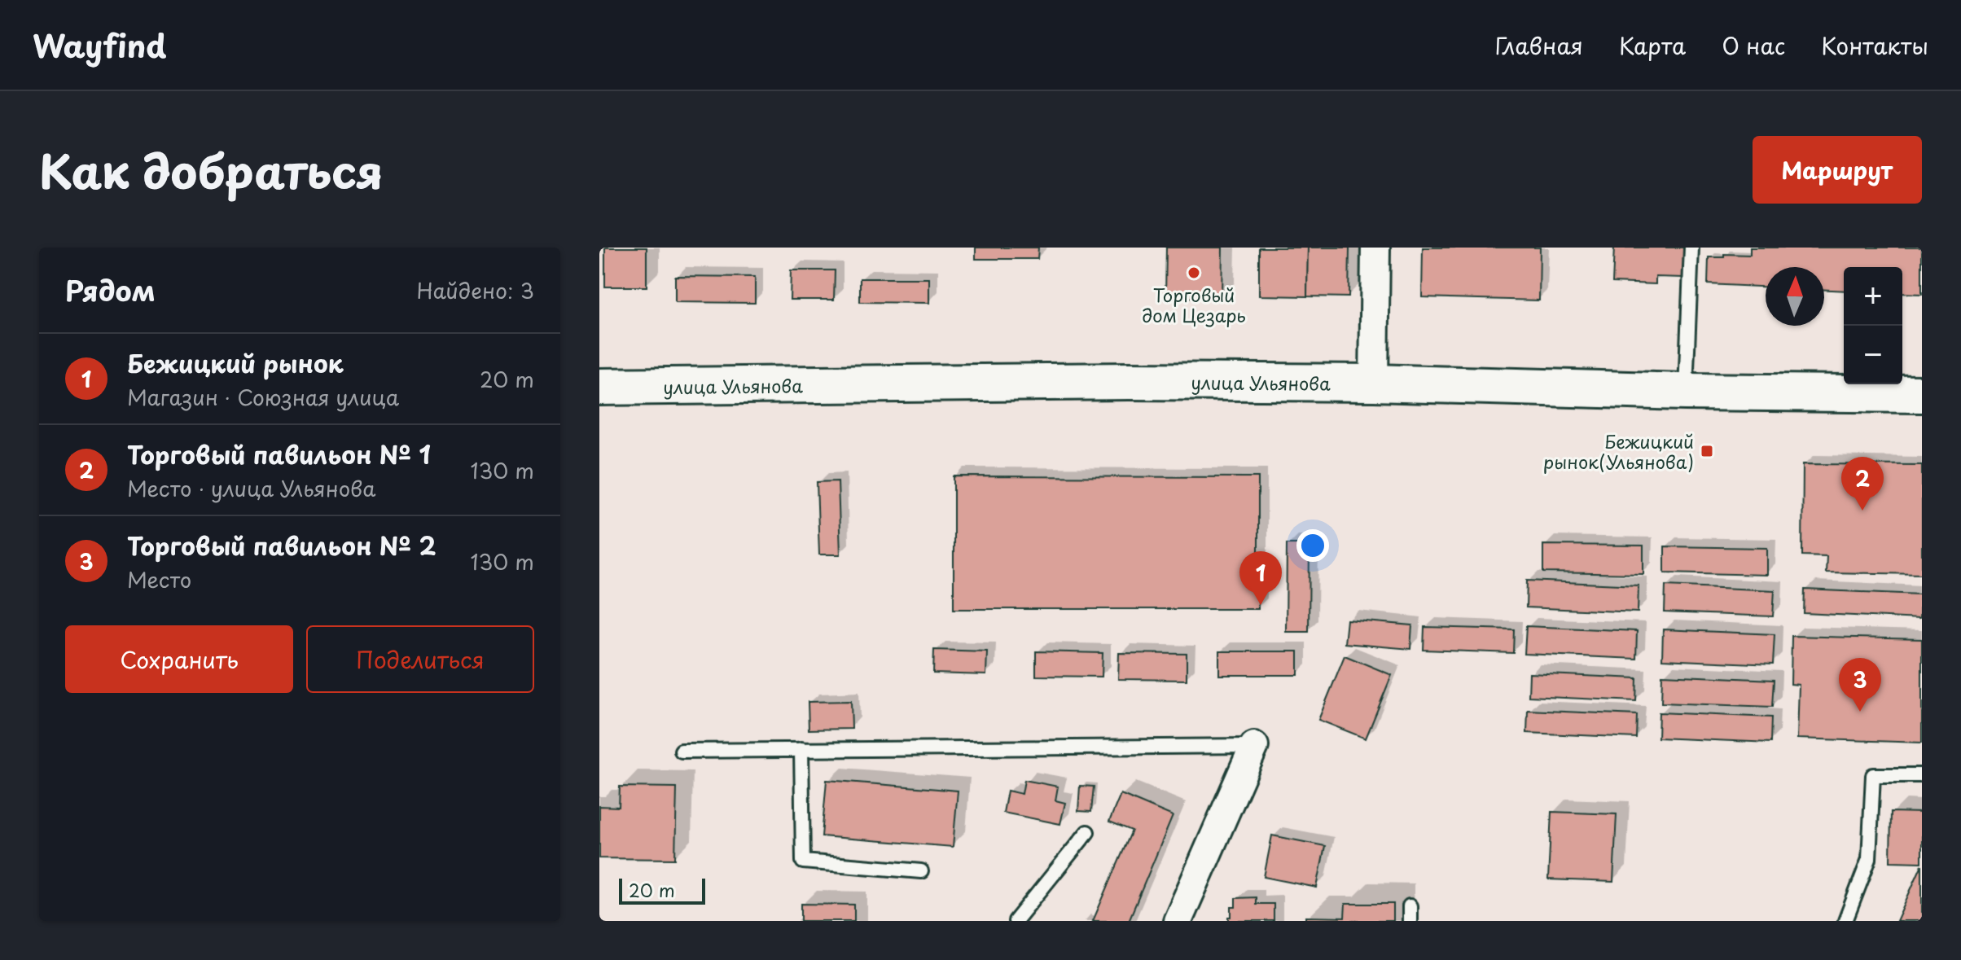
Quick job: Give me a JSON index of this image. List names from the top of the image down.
{
  "streets": {
    "main road": ["улица Ульянова"]
  },
  "places": {
    "other": ["Торговый дом Цезарь"],
    "transit": ["Бежицкий рынок(Ульянова)"]
  },
  "scale_bar": "20 m",
  "north": "top",
  "page": {
    "header": "Wayfind",
    "nav": [
      "Главная",
      "Карта",
      "О нас",
      "Контакты"
    ],
    "title": "Как добраться",
    "buttons": [
      "Маршрут",
      ["Сохранить", "Поделиться"]
    ],
    "heading": ["Рядом", "Найдено: 3"],
    "map_buttons": ["+", "−"],
    "list": [
      {
        "mark": "1",
        "name": "Бежицкий рынок",
        "note": "Магазин · Союзная улица",
        "value": "20 m"
      },
      {
        "mark": "2",
        "name": "Торговый павильон № 1",
        "note": "Место · улица Ульянова",
        "value": "130 m"
      },
      {
        "mark": "3",
        "name": "Торговый павильон № 2",
        "note": "Место",
        "value": "130 m"
      }
    ],
    "pins": ["2", "1", "3"],
    "scale": "20 m"
  }
}
